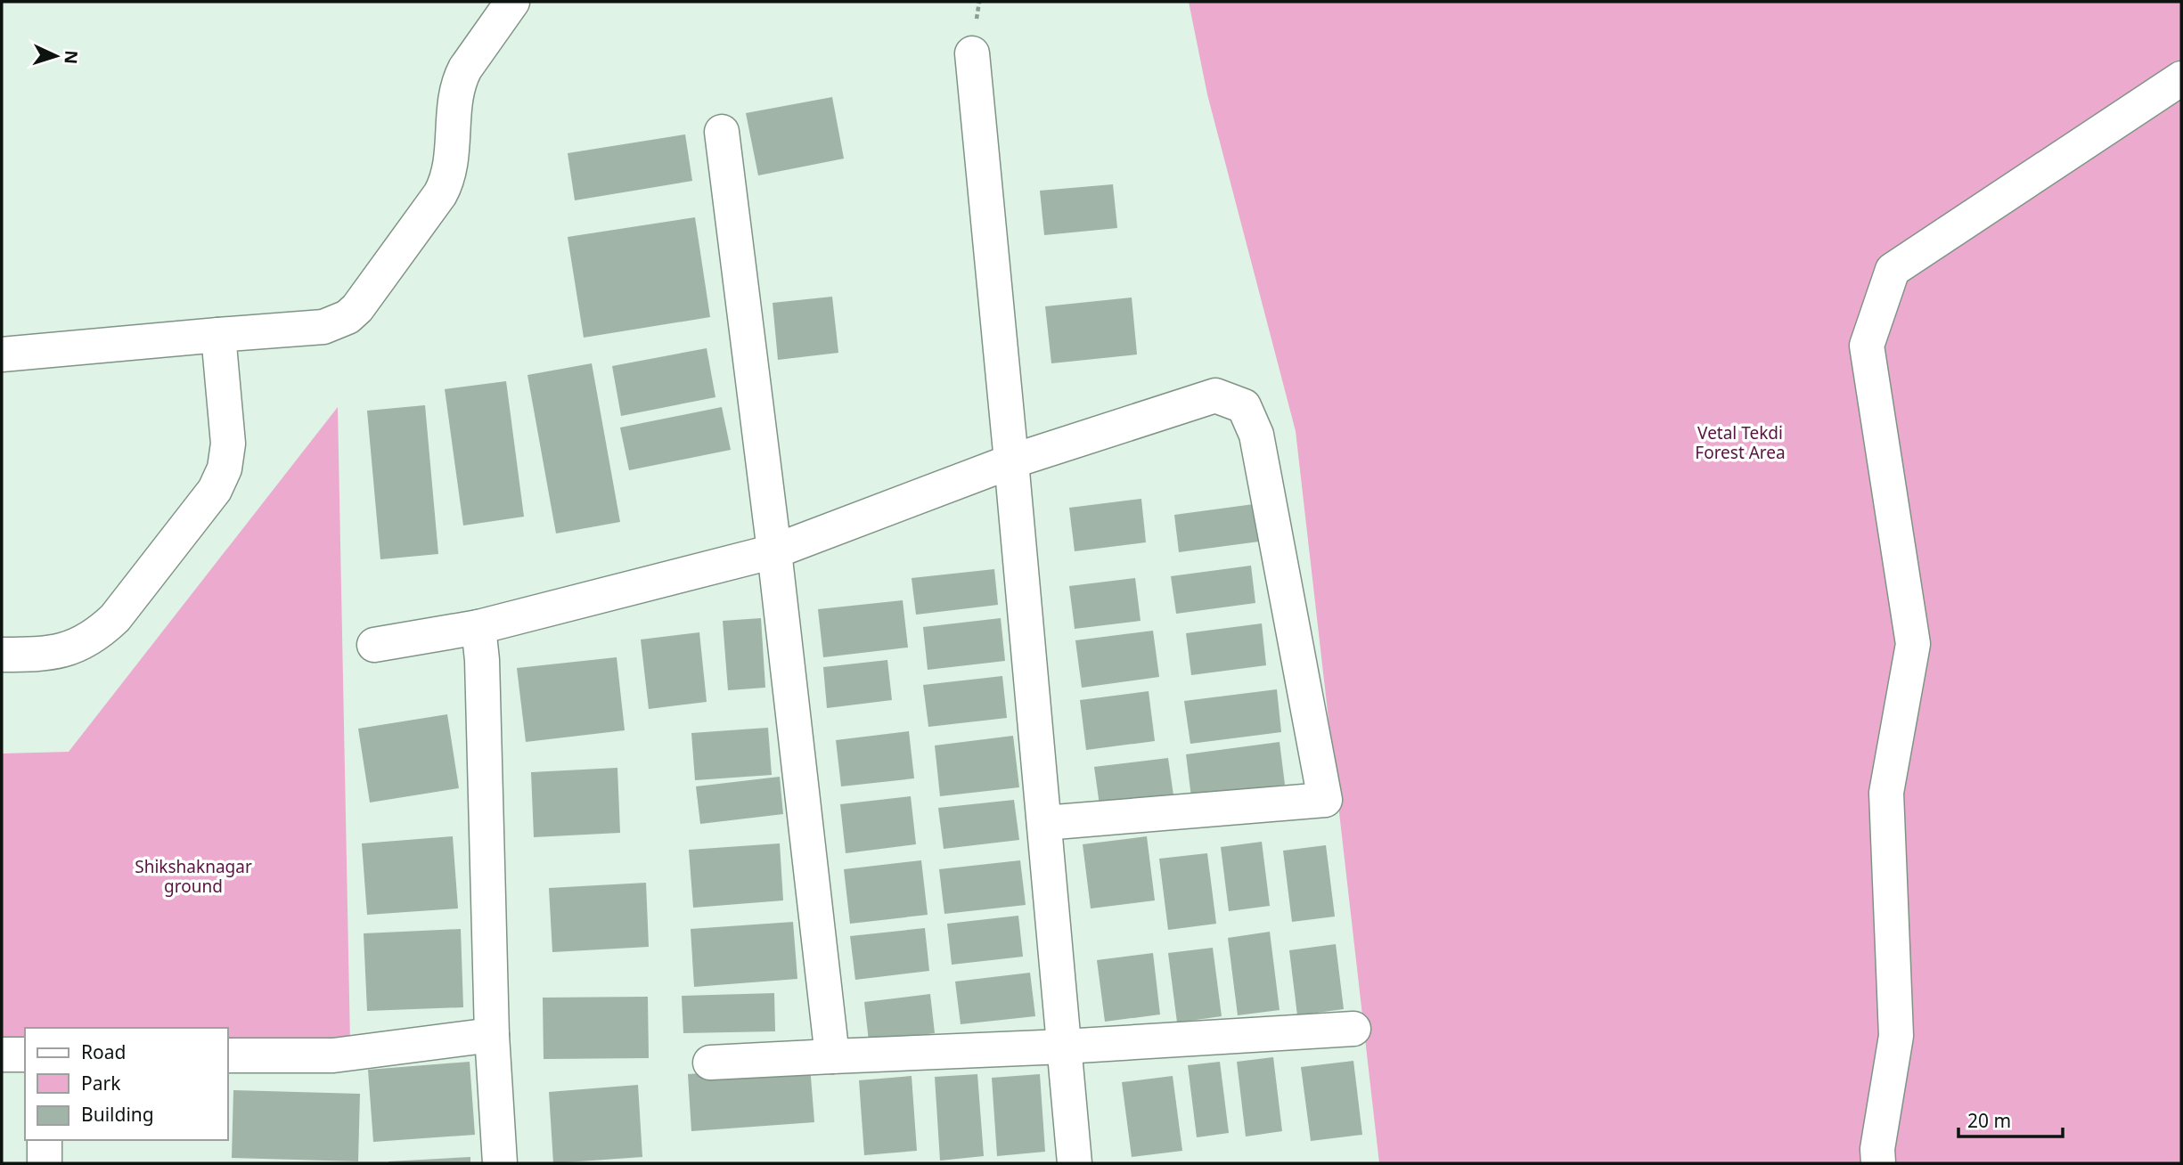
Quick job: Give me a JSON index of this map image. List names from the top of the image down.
{
  "parks": ["Vetal Tekdi Forest Area", "Shikshaknagar ground"],
  "legend": ["Road", "Park", "Building"],
  "scale_bar": "20 m",
  "north": "right"
}
